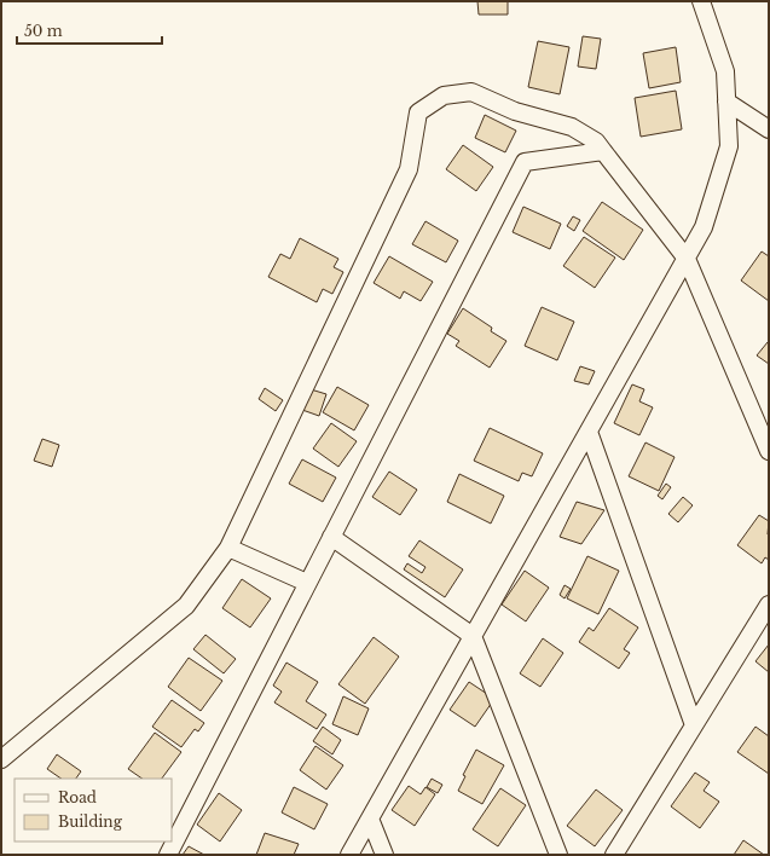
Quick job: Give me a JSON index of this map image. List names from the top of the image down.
{
  "legend": ["Road", "Building"],
  "scale_bar": "50 m"
}
